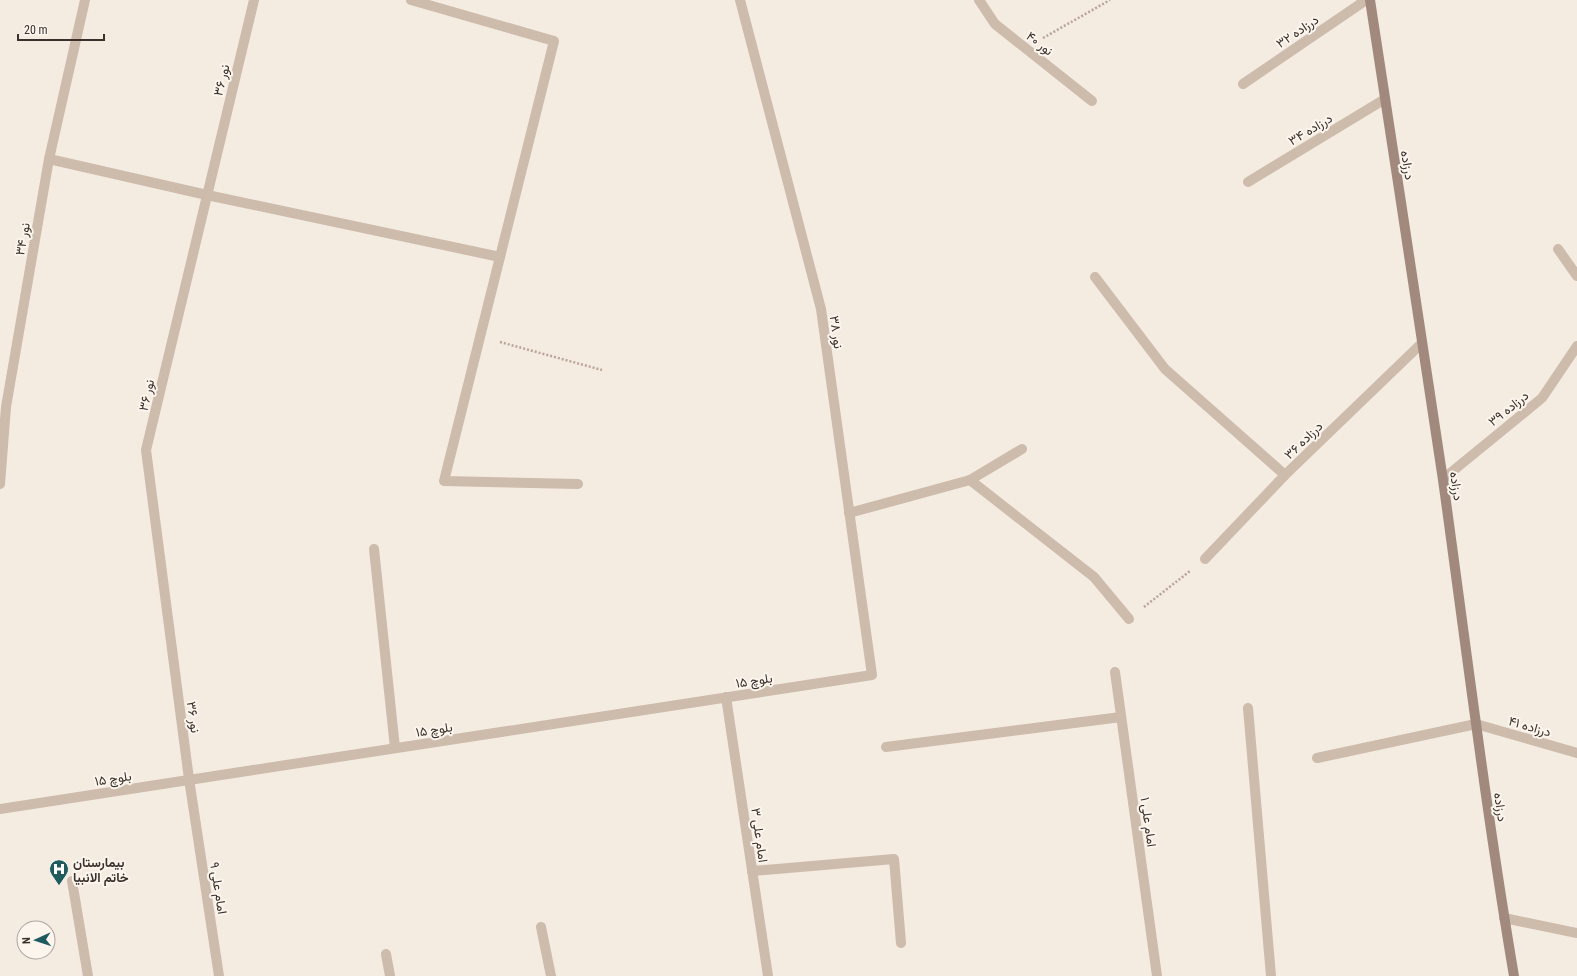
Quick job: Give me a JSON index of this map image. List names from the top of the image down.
{
  "streets": {
    "main road": ["درزاده"],
    "street": [
      "درزاده ۳۲",
      "نور ۴۰",
      "نور ۳۶",
      "درزاده ۳۴",
      "نور ۳۴",
      "نور ۳۸",
      "درزاده ۳۹",
      "درزاده ۳۶",
      "بلوچ ۱۵",
      "درزاده ۴۱",
      "امام علی ۱",
      "امام علی ۳",
      "امام علی ۹"
    ]
  },
  "crossings": [
    ["نور ۳۶", "بلوچ ۱۵"],
    ["نور ۳۶", "امام علی ۹"],
    ["درزاده ۳۴", "درزاده"],
    ["درزاده", "درزاده ۳۹"],
    ["درزاده", "درزاده ۳۶"],
    ["درزاده", "درزاده ۴۱"],
    ["نور ۳۸", "بلوچ ۱۵"],
    ["بلوچ ۱۵", "امام علی ۳"]
  ],
  "places": {
    "hospital": ["بیمارستان خاتم الانبیا"]
  },
  "scale_bar": "20 m",
  "north": "left"
}
